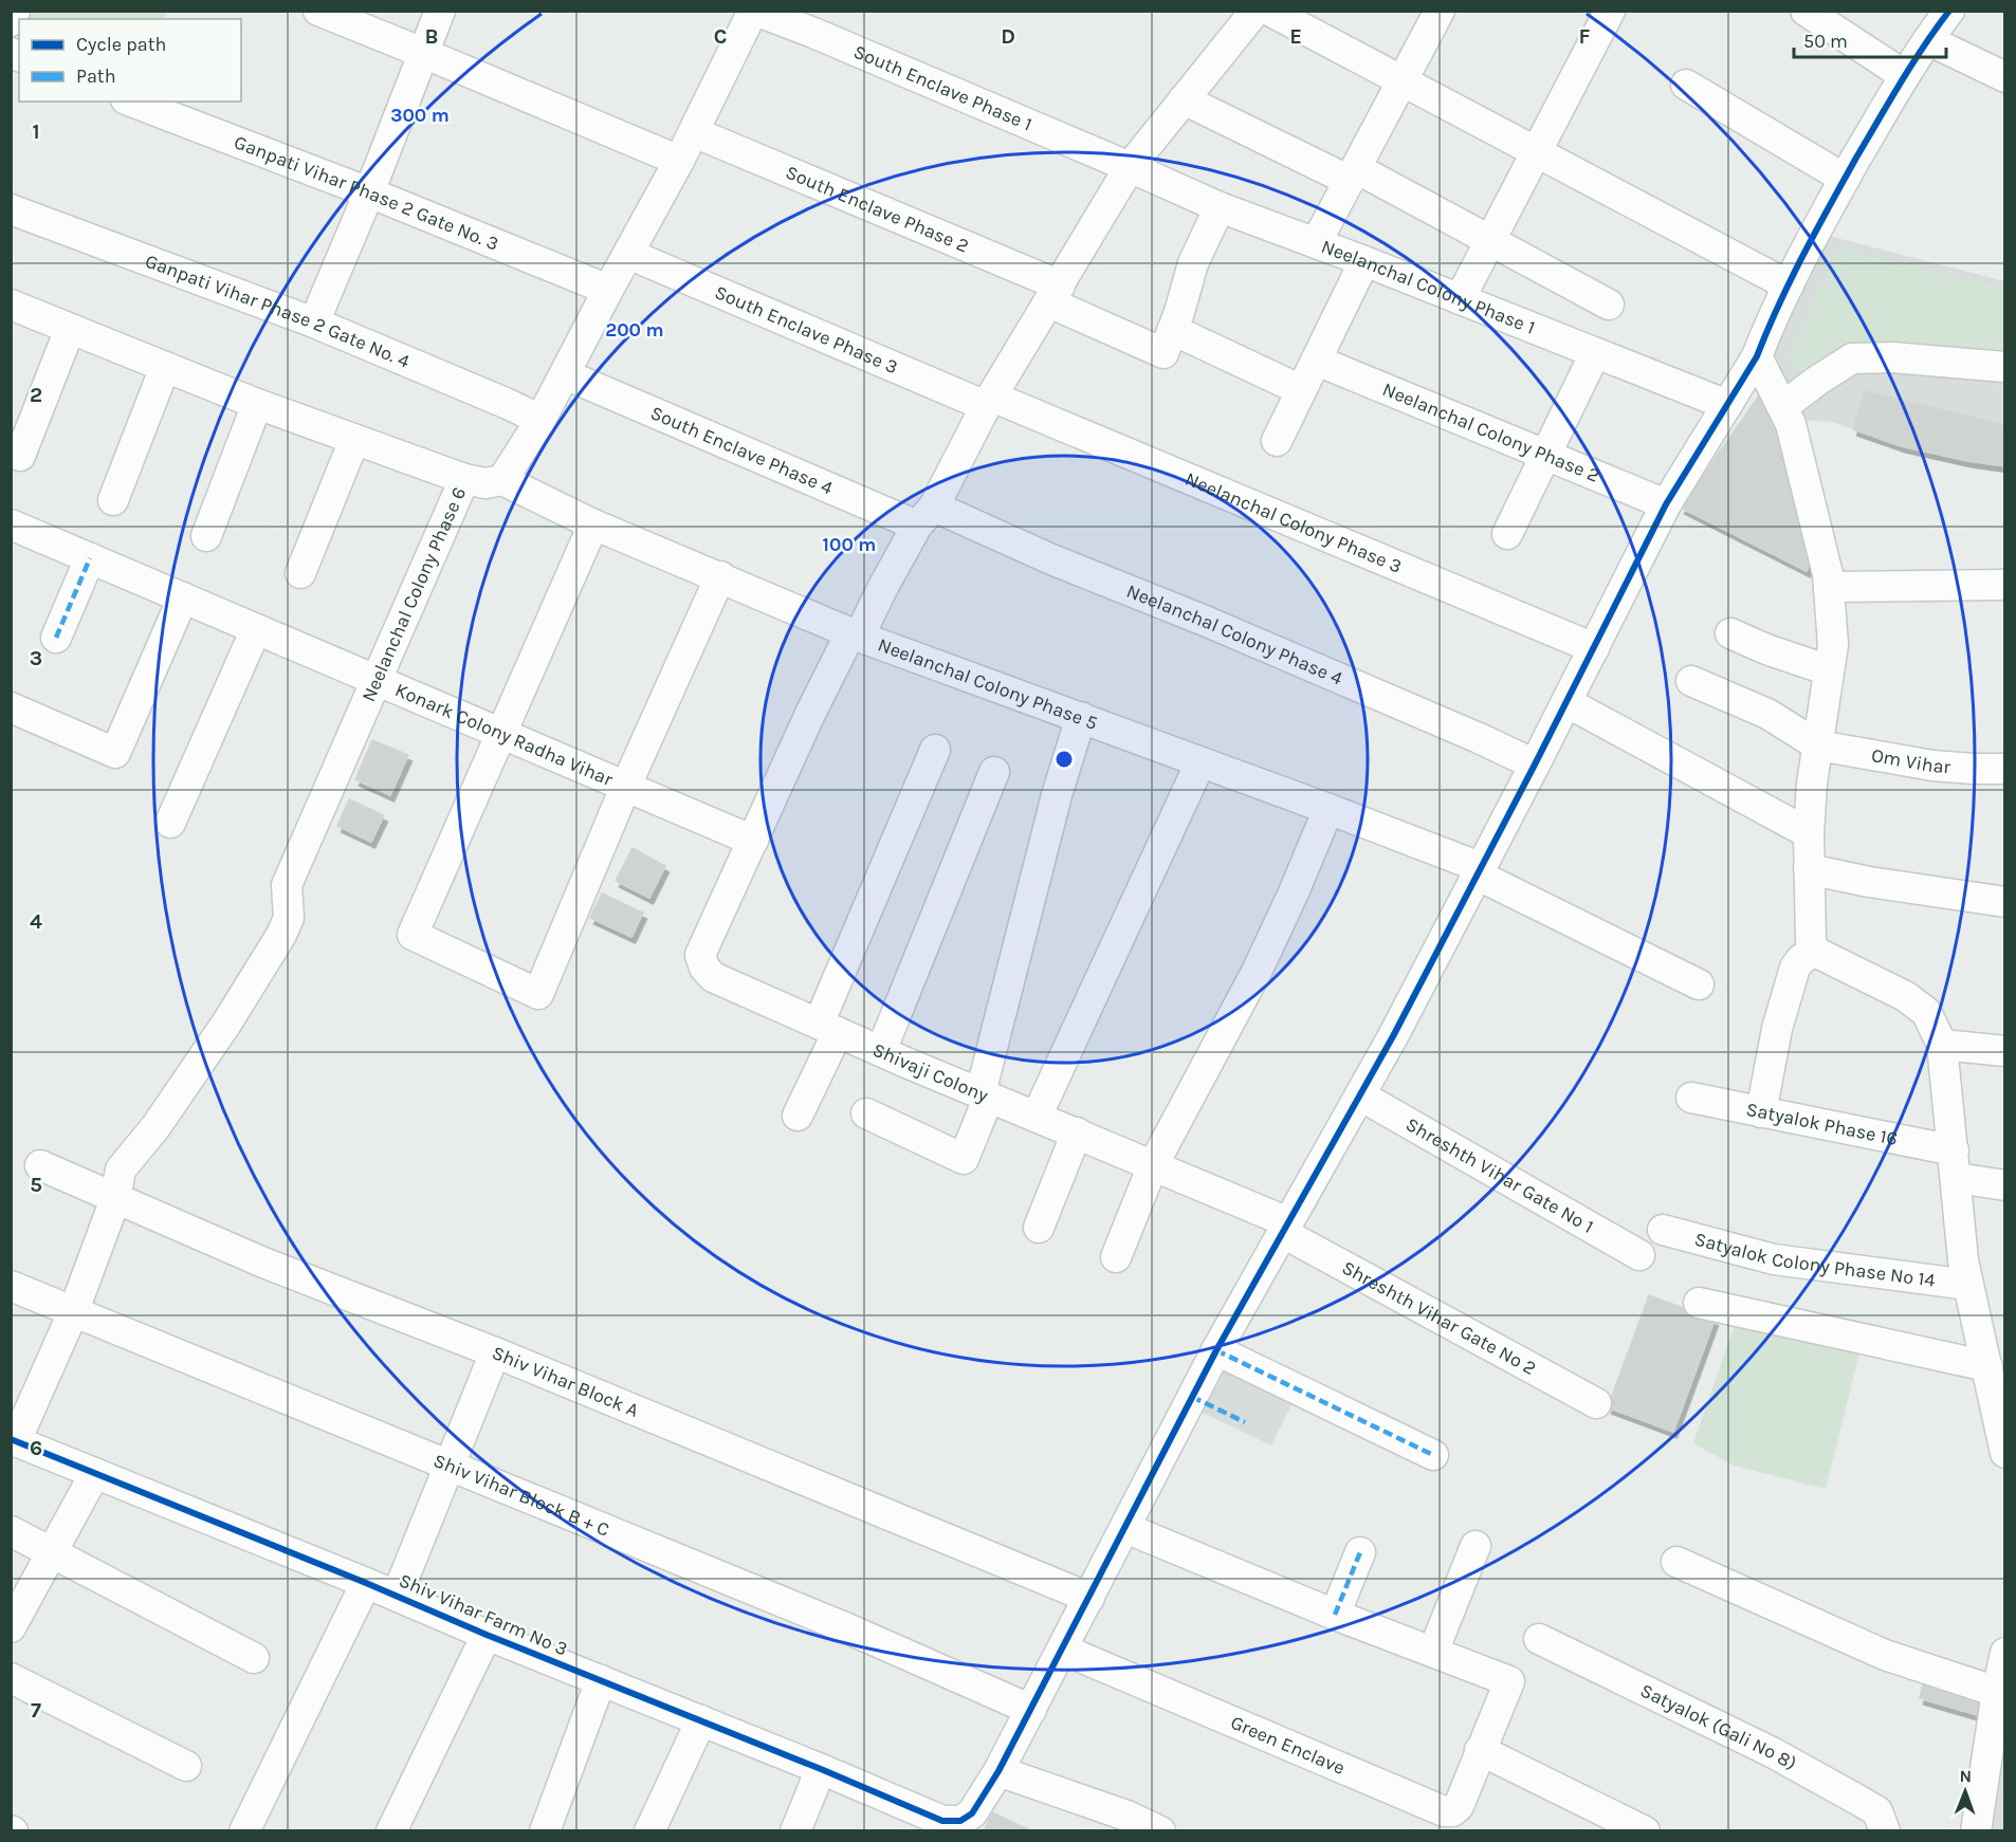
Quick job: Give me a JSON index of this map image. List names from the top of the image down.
{
  "streets": {
    "street": [
      "South Enclave Phase 1",
      "Ganpati Vihar Phase 2 Gate No. 3",
      "South Enclave Phase 2",
      "Neelanchal Colony Phase 1",
      "Ganpati Vihar Phase 2 Gate No. 4",
      "South Enclave Phase 3",
      "Neelanchal Colony Phase 2",
      "South Enclave Phase 4",
      "Neelanchal Colony Phase 3",
      "Neelanchal Colony Phase 6",
      "Neelanchal Colony Phase 4",
      "Neelanchal Colony Phase 5",
      "Konark Colony Radha Vihar",
      "Om Vihar",
      "Shivaji Colony",
      "Satyalok Phase 16",
      "Shreshth Vihar Gate No 1",
      "Satyalok Colony Phase No 14",
      "Shreshth Vihar Gate No 2",
      "Shiv Vihar Block A",
      "Shiv Vihar Block B + C",
      "Shiv Vihar Farm No 3",
      "Satyalok (Gali No 8)",
      "Green Enclave"
    ]
  },
  "crossings": [
    ["South Enclave Phase 1", "Neelanchal Colony Phase 1"],
    ["South Enclave Phase 1", "Shivaji Colony"],
    ["South Enclave Phase 2", "Shivaji Colony"],
    ["Neelanchal Colony Phase 1", "Shivaji Colony"],
    ["South Enclave Phase 3", "Neelanchal Colony Phase 3"],
    ["South Enclave Phase 3", "Shivaji Colony"],
    ["South Enclave Phase 4", "Neelanchal Colony Phase 4"],
    ["South Enclave Phase 4", "Shivaji Colony"],
    ["Neelanchal Colony Phase 3", "Shivaji Colony"],
    ["Neelanchal Colony Phase 6", "Neelanchal Colony Phase 5"],
    ["Neelanchal Colony Phase 6", "Konark Colony Radha Vihar"],
    ["Neelanchal Colony Phase 6", "Shiv Vihar Block A"],
    ["Neelanchal Colony Phase 4", "Shivaji Colony"],
    ["Neelanchal Colony Phase 5", "Shivaji Colony"],
    ["Konark Colony Radha Vihar", "Shivaji Colony"],
    ["Shivaji Colony", "Shreshth Vihar Gate No 2"]
  ],
  "legend": ["Cycle path", "Path"],
  "scale_bar": "50 m",
  "north": "top",
  "grid": {
    "columns": [
      "B",
      "C",
      "D",
      "E",
      "F"
    ],
    "rows": [
      "1",
      "2",
      "3",
      "4",
      "5",
      "6",
      "7"
    ]
  },
  "rings": ["300 m", "200 m", "100 m"]
}
